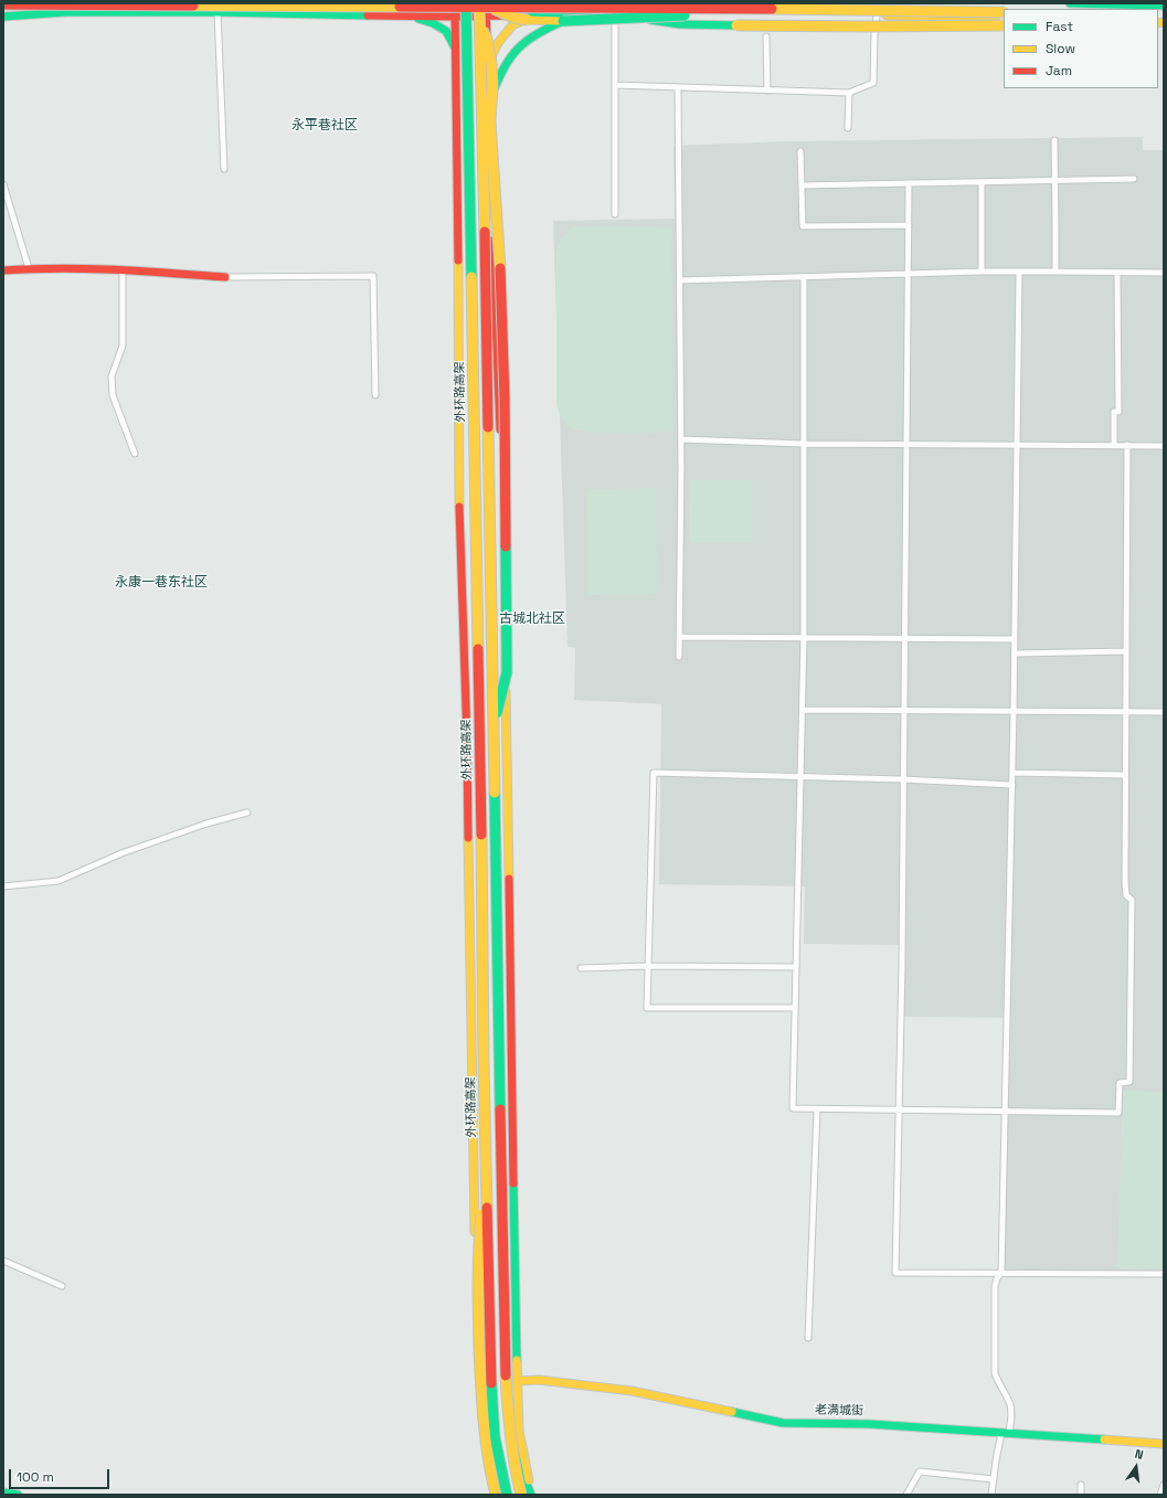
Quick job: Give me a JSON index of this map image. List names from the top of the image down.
{
  "streets": {
    "main road": ["外环路高架", "老满城街"]
  },
  "districts": ["永平巷社区", "永康一巷东社区", "古城北社区"],
  "legend": ["Fast", "Slow", "Jam"],
  "scale_bar": "100 m",
  "north": "top"
}
